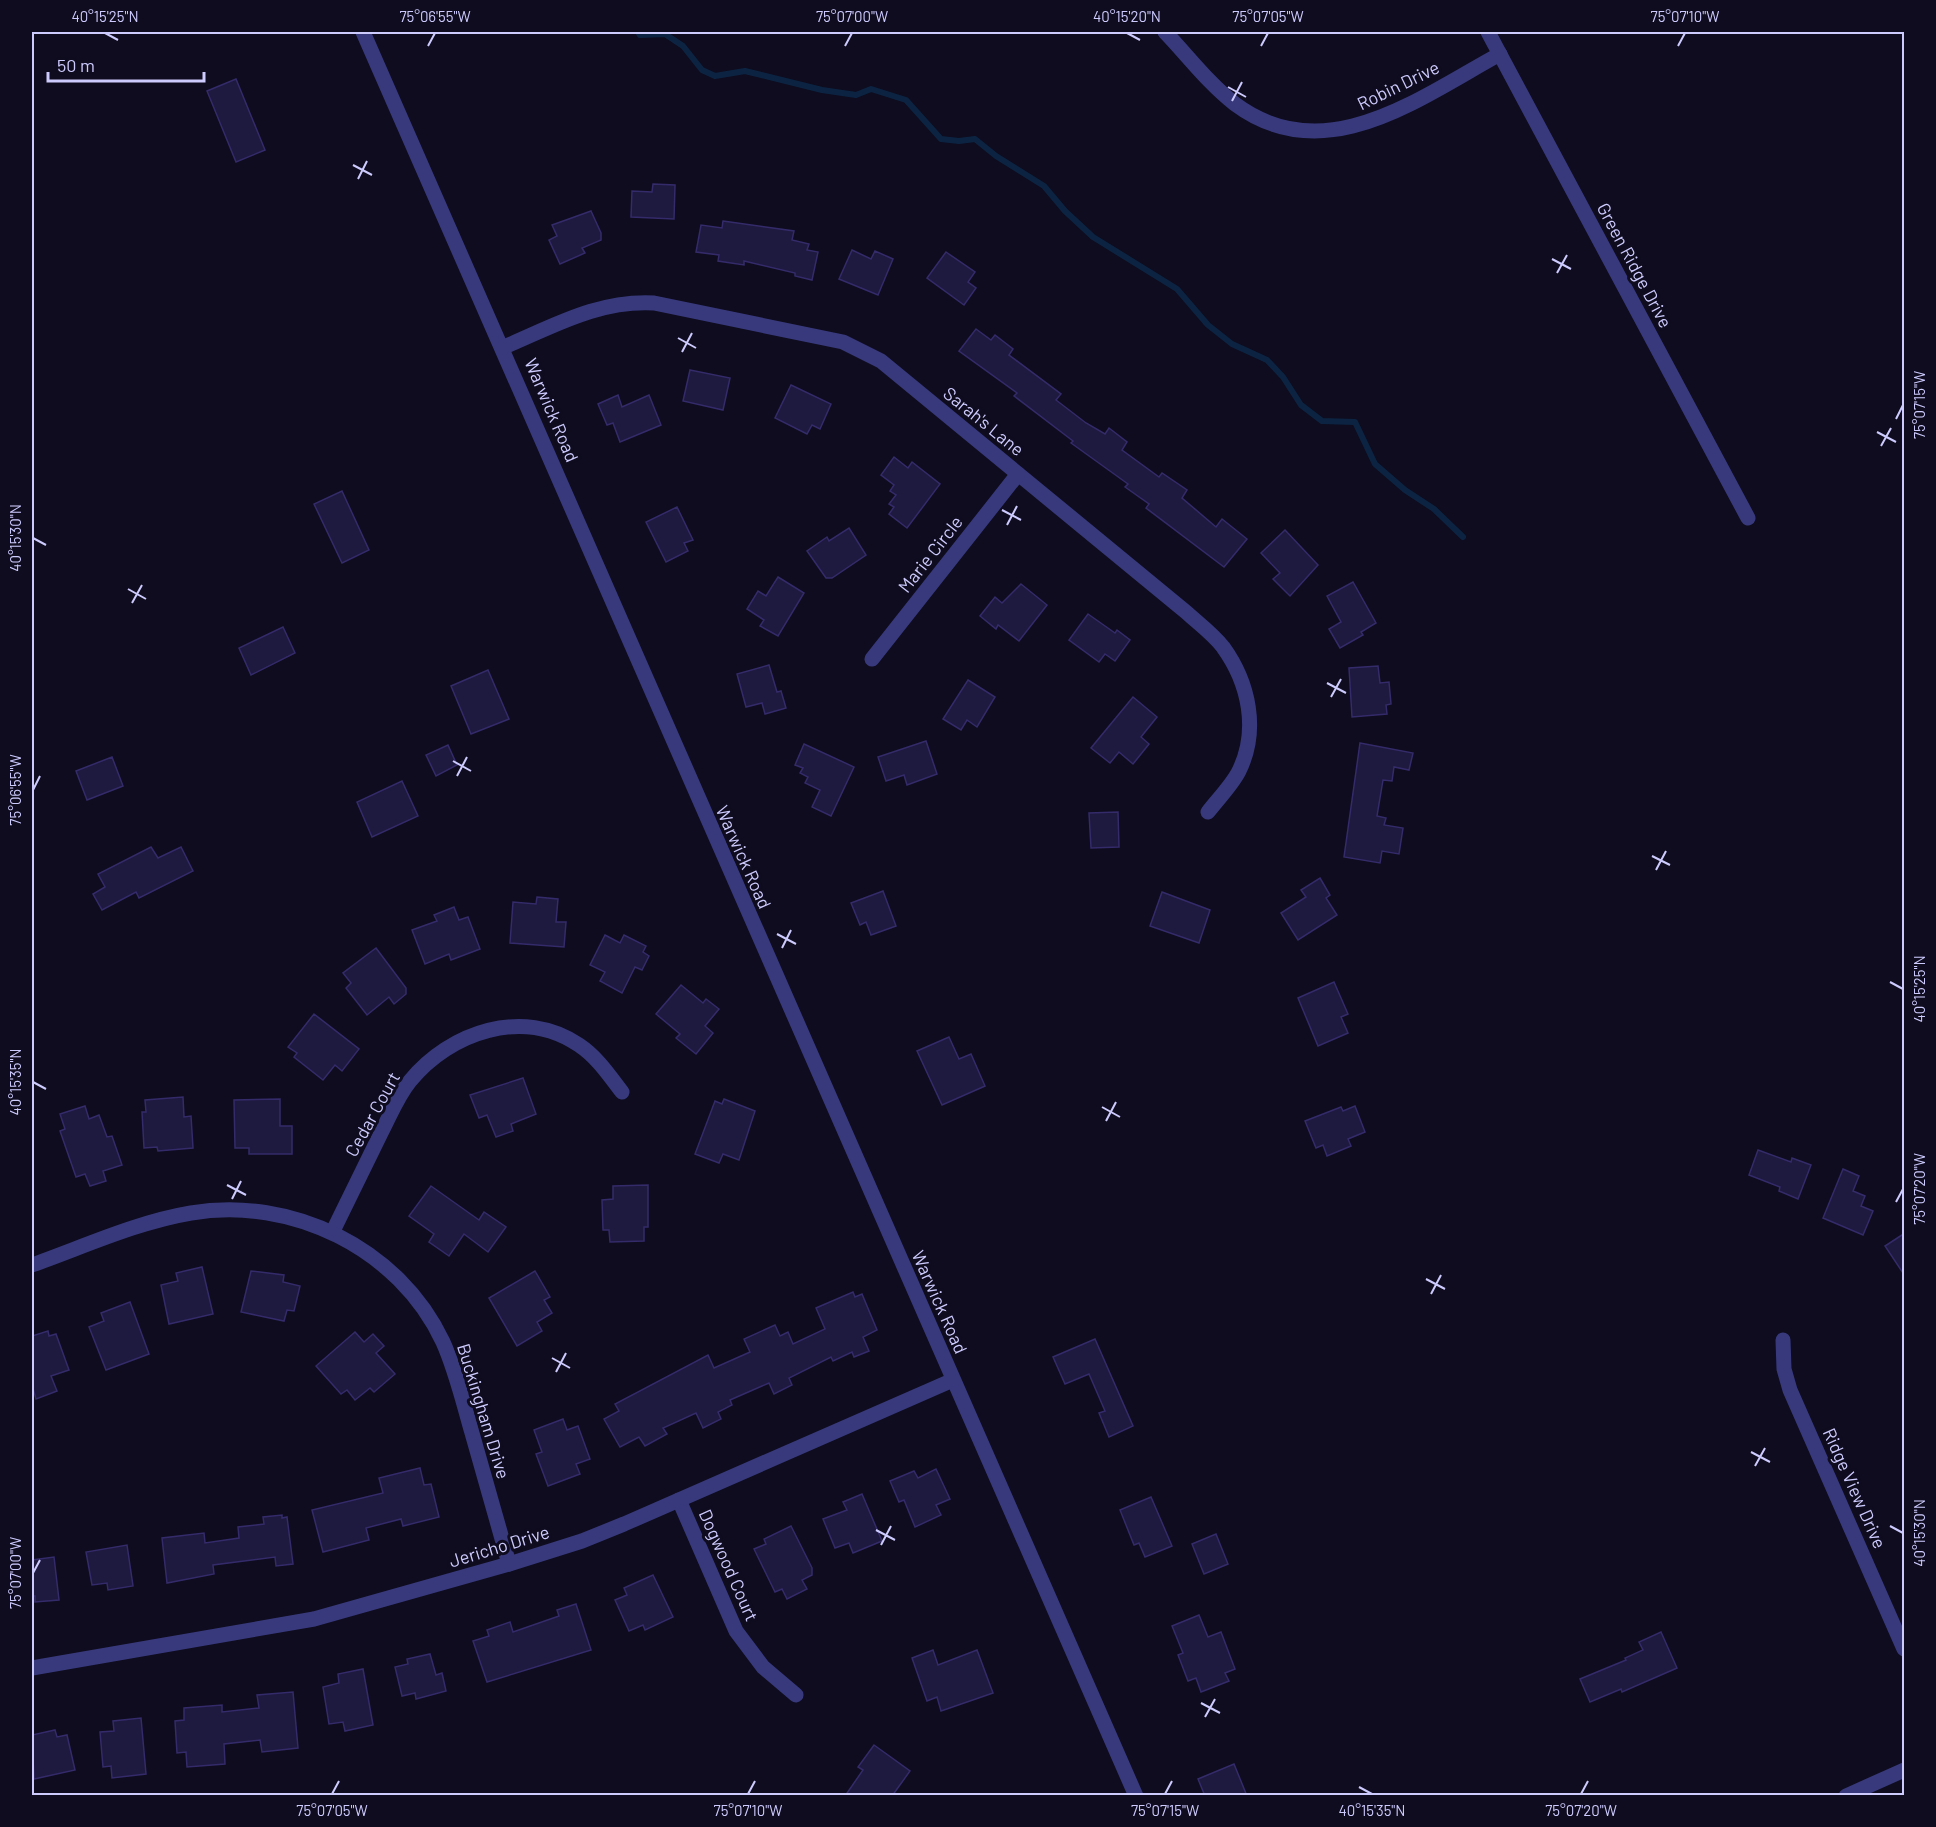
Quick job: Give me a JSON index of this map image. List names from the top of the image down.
{
  "streets": {
    "street": [
      "Robin Drive",
      "Green Ridge Drive",
      "Warwick Road",
      "Sarah's Lane",
      "Marie Circle",
      "Cedar Court",
      "Buckingham Drive",
      "Ridge View Drive",
      "Jericho Drive",
      "Dogwood Court"
    ]
  },
  "crossings": [
    ["Robin Drive", "Green Ridge Drive"],
    ["Warwick Road", "Sarah's Lane"],
    ["Warwick Road", "Jericho Drive"],
    ["Sarah's Lane", "Marie Circle"],
    ["Cedar Court", "Buckingham Drive"],
    ["Buckingham Drive", "Jericho Drive"],
    ["Jericho Drive", "Dogwood Court"]
  ],
  "scale_bar": "50 m",
  "coordinates": [
    "40°15'25\"N",
    "75°06'55\"W",
    "75°07'00\"W",
    "40°15'20\"N",
    "75°07'05\"W",
    "75°07'10\"W",
    "75°07'15\"W",
    "40°15'30\"N",
    "40°15'35\"N",
    "75°07'20\"W"
  ]
}
